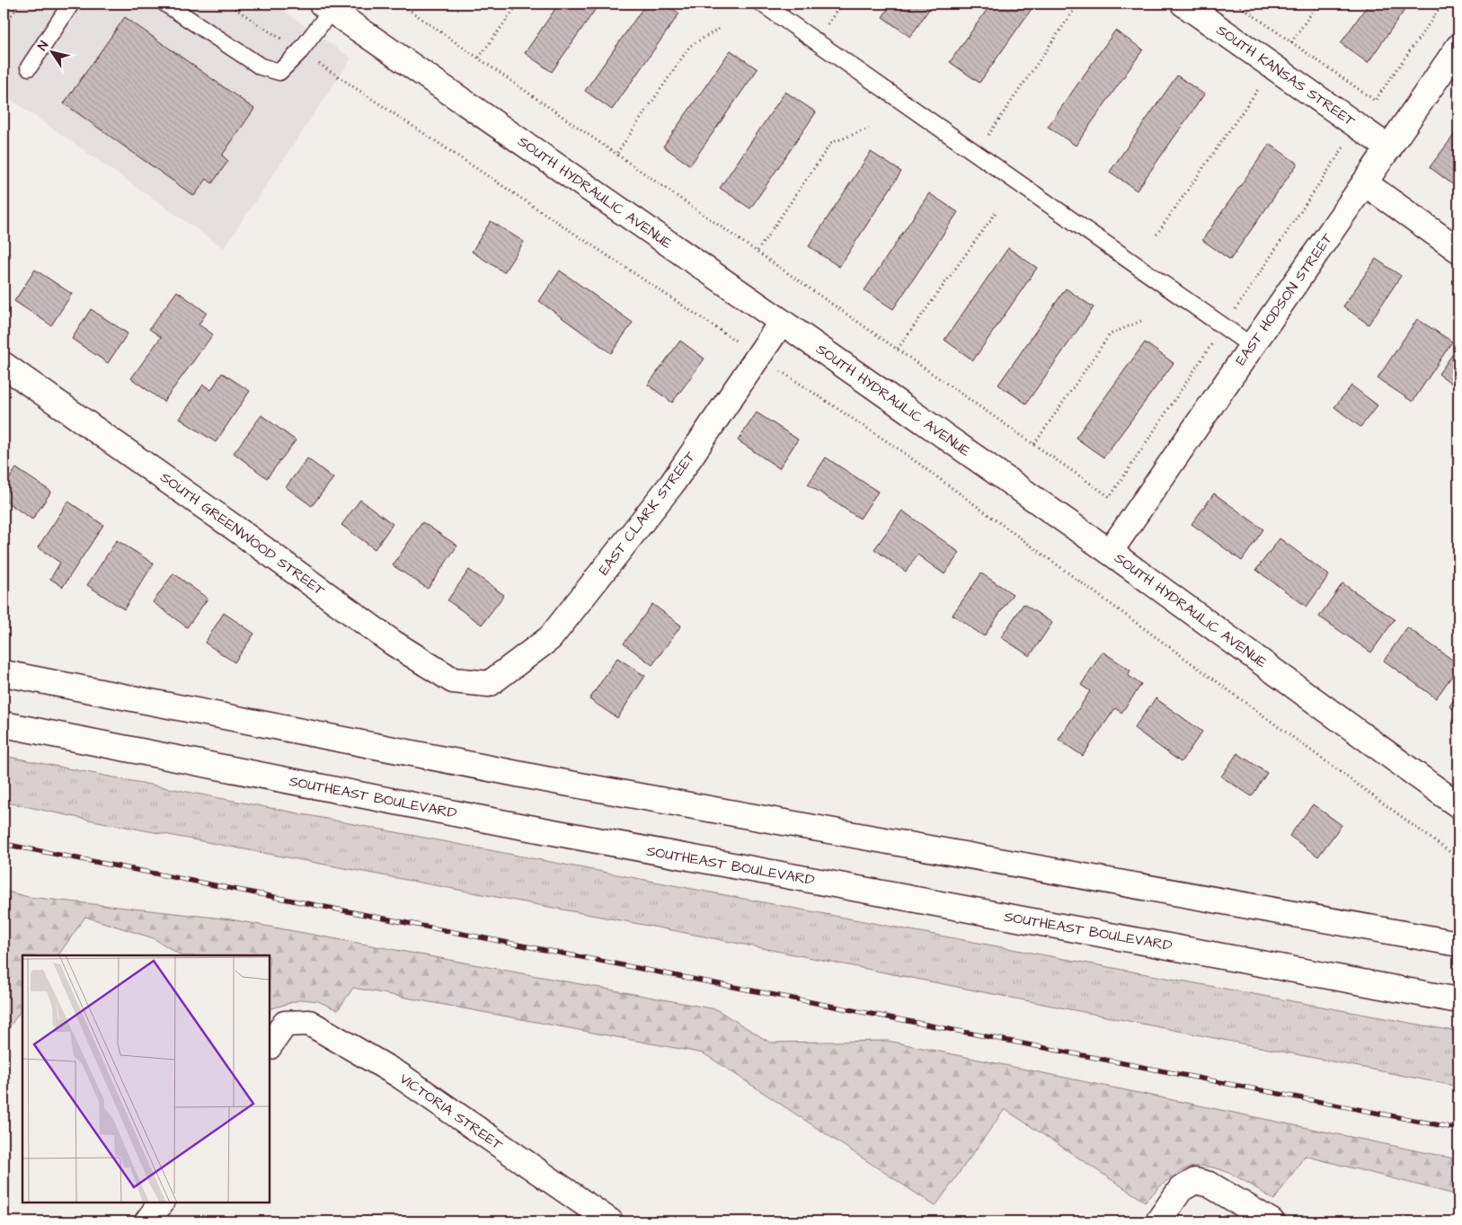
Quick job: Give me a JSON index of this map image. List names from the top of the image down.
{
  "streets": {
    "street": [
      "SOUTH KANSAS STREET",
      "SOUTH HYDRAULIC AVENUE",
      "EAST HODSON STREET",
      "EAST CLARK STREET",
      "SOUTH GREENWOOD STREET",
      "SOUTHEAST BOULEVARD",
      "VICTORIA STREET"
    ]
  },
  "crossings": [
    ["SOUTH KANSAS STREET", "EAST HODSON STREET"],
    ["SOUTH HYDRAULIC AVENUE", "EAST HODSON STREET"],
    ["SOUTH HYDRAULIC AVENUE", "EAST CLARK STREET"],
    ["EAST CLARK STREET", "SOUTH GREENWOOD STREET"]
  ],
  "north": "top left"
}
